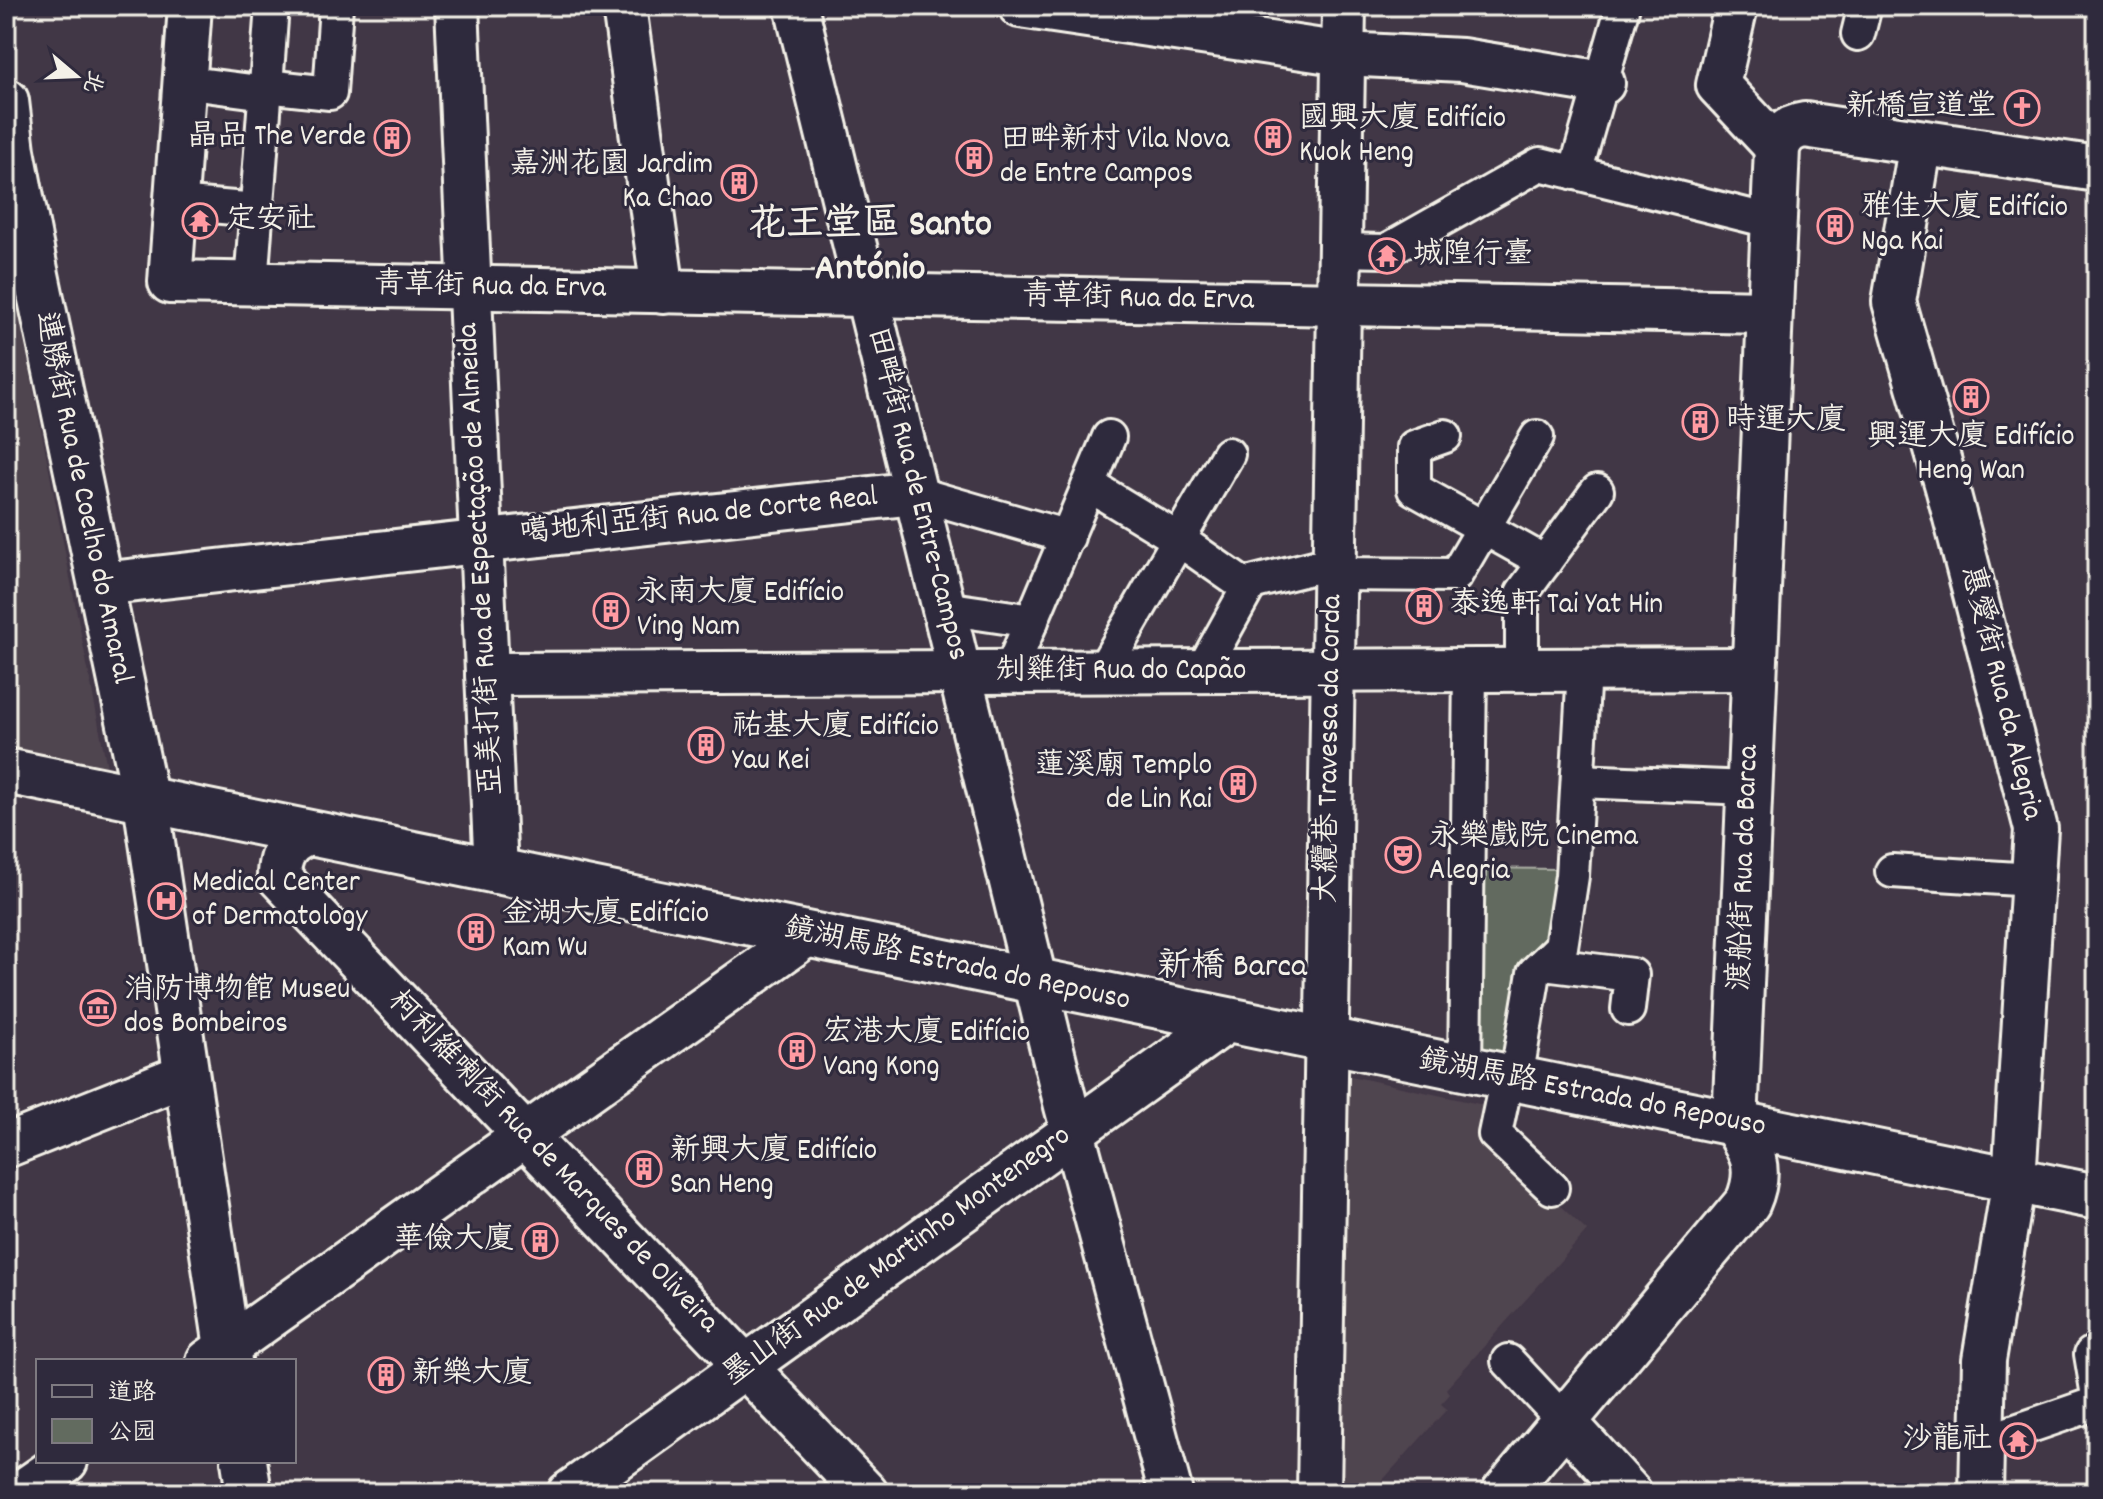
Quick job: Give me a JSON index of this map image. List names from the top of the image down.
{
  "streets": {
    "street": [
      "青草街 Rua da Erva",
      "田畔街 Rua de Entre-Campos",
      "連勝街 Rua de Coelho do Amaral",
      "噶地利亞街 Rua de Corte Real",
      "亞美打街 Rua de Espectação de Almeida",
      "𠜎雞街 Rua do Capão",
      "惠愛街 Rua da Alegria",
      "大纜巷 Travessa da Corda",
      "渡船街 Rua da Barca",
      "鏡湖馬路 Estrada do Repouso",
      "柯利維喇街 Rua de Marques de Oliveira",
      "墨山街 Rua de Martinho Montenegro"
    ]
  },
  "crossings": [
    ["青草街 Rua da Erva", "田畔街 Rua de Entre-Campos"],
    ["青草街 Rua da Erva", "亞美打街 Rua de Espectação de Almeida"],
    ["青草街 Rua da Erva", "大纜巷 Travessa da Corda"],
    ["青草街 Rua da Erva", "渡船街 Rua da Barca"],
    ["田畔街 Rua de Entre-Campos", "噶地利亞街 Rua de Corte Real"],
    ["田畔街 Rua de Entre-Campos", "𠜎雞街 Rua do Capão"],
    ["田畔街 Rua de Entre-Campos", "鏡湖馬路 Estrada do Repouso"],
    ["田畔街 Rua de Entre-Campos", "墨山街 Rua de Martinho Montenegro"],
    ["連勝街 Rua de Coelho do Amaral", "噶地利亞街 Rua de Corte Real"],
    ["連勝街 Rua de Coelho do Amaral", "鏡湖馬路 Estrada do Repouso"],
    ["噶地利亞街 Rua de Corte Real", "亞美打街 Rua de Espectação de Almeida"],
    ["亞美打街 Rua de Espectação de Almeida", "𠜎雞街 Rua do Capão"],
    ["亞美打街 Rua de Espectação de Almeida", "鏡湖馬路 Estrada do Repouso"],
    ["𠜎雞街 Rua do Capão", "大纜巷 Travessa da Corda"],
    ["𠜎雞街 Rua do Capão", "渡船街 Rua da Barca"],
    ["惠愛街 Rua da Alegria", "鏡湖馬路 Estrada do Repouso"],
    ["大纜巷 Travessa da Corda", "鏡湖馬路 Estrada do Repouso"],
    ["渡船街 Rua da Barca", "鏡湖馬路 Estrada do Repouso"],
    ["鏡湖馬路 Estrada do Repouso", "柯利維喇街 Rua de Marques de Oliveira"],
    ["鏡湖馬路 Estrada do Repouso", "墨山街 Rua de Martinho Montenegro"],
    ["柯利維喇街 Rua de Marques de Oliveira", "墨山街 Rua de Martinho Montenegro"]
  ],
  "districts": ["花王堂區 Santo António", "新橋 Barca"],
  "places": {
    "church": ["新橋宣道堂"],
    "building": [
      "國興大廈 Edifício Kuok Heng",
      "晶品 The Verde",
      "田畔新村 Vila Nova de Entre Campos",
      "嘉洲花園 Jardim Ka Chao",
      "雅佳大廈 Edifício Nga Kai",
      "興運大廈 Edifício Heng Wan",
      "時運大廈",
      "泰逸軒 Tai Yat Hin",
      "永南大廈 Edifício Ving Nam",
      "祐基大廈 Edifício Yau Kei",
      "蓮溪廟 Templo de Lin Kai",
      "金湖大廈 Edifício Kam Wu",
      "宏港大廈 Edifício Vang Kong",
      "新興大廈 Edifício San Heng",
      "華儉大廈",
      "新樂大廈"
    ],
    "temple": ["定安社", "城隍行臺", "沙龍社"],
    "theatre": ["永樂戲院 Cinema Alegria"],
    "hospital": ["Medical Center of Dermatology"],
    "museum": ["消防博物館 Museu dos Bombeiros"]
  },
  "legend": ["道路", "公园"],
  "north": "right"
}
